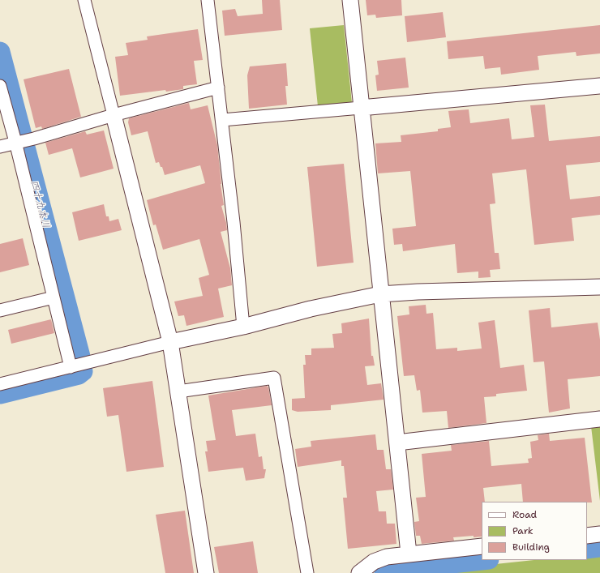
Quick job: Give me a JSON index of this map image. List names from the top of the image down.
{
  "water": ["四十九本川"],
  "legend": ["Road", "Park", "Building"]
}
